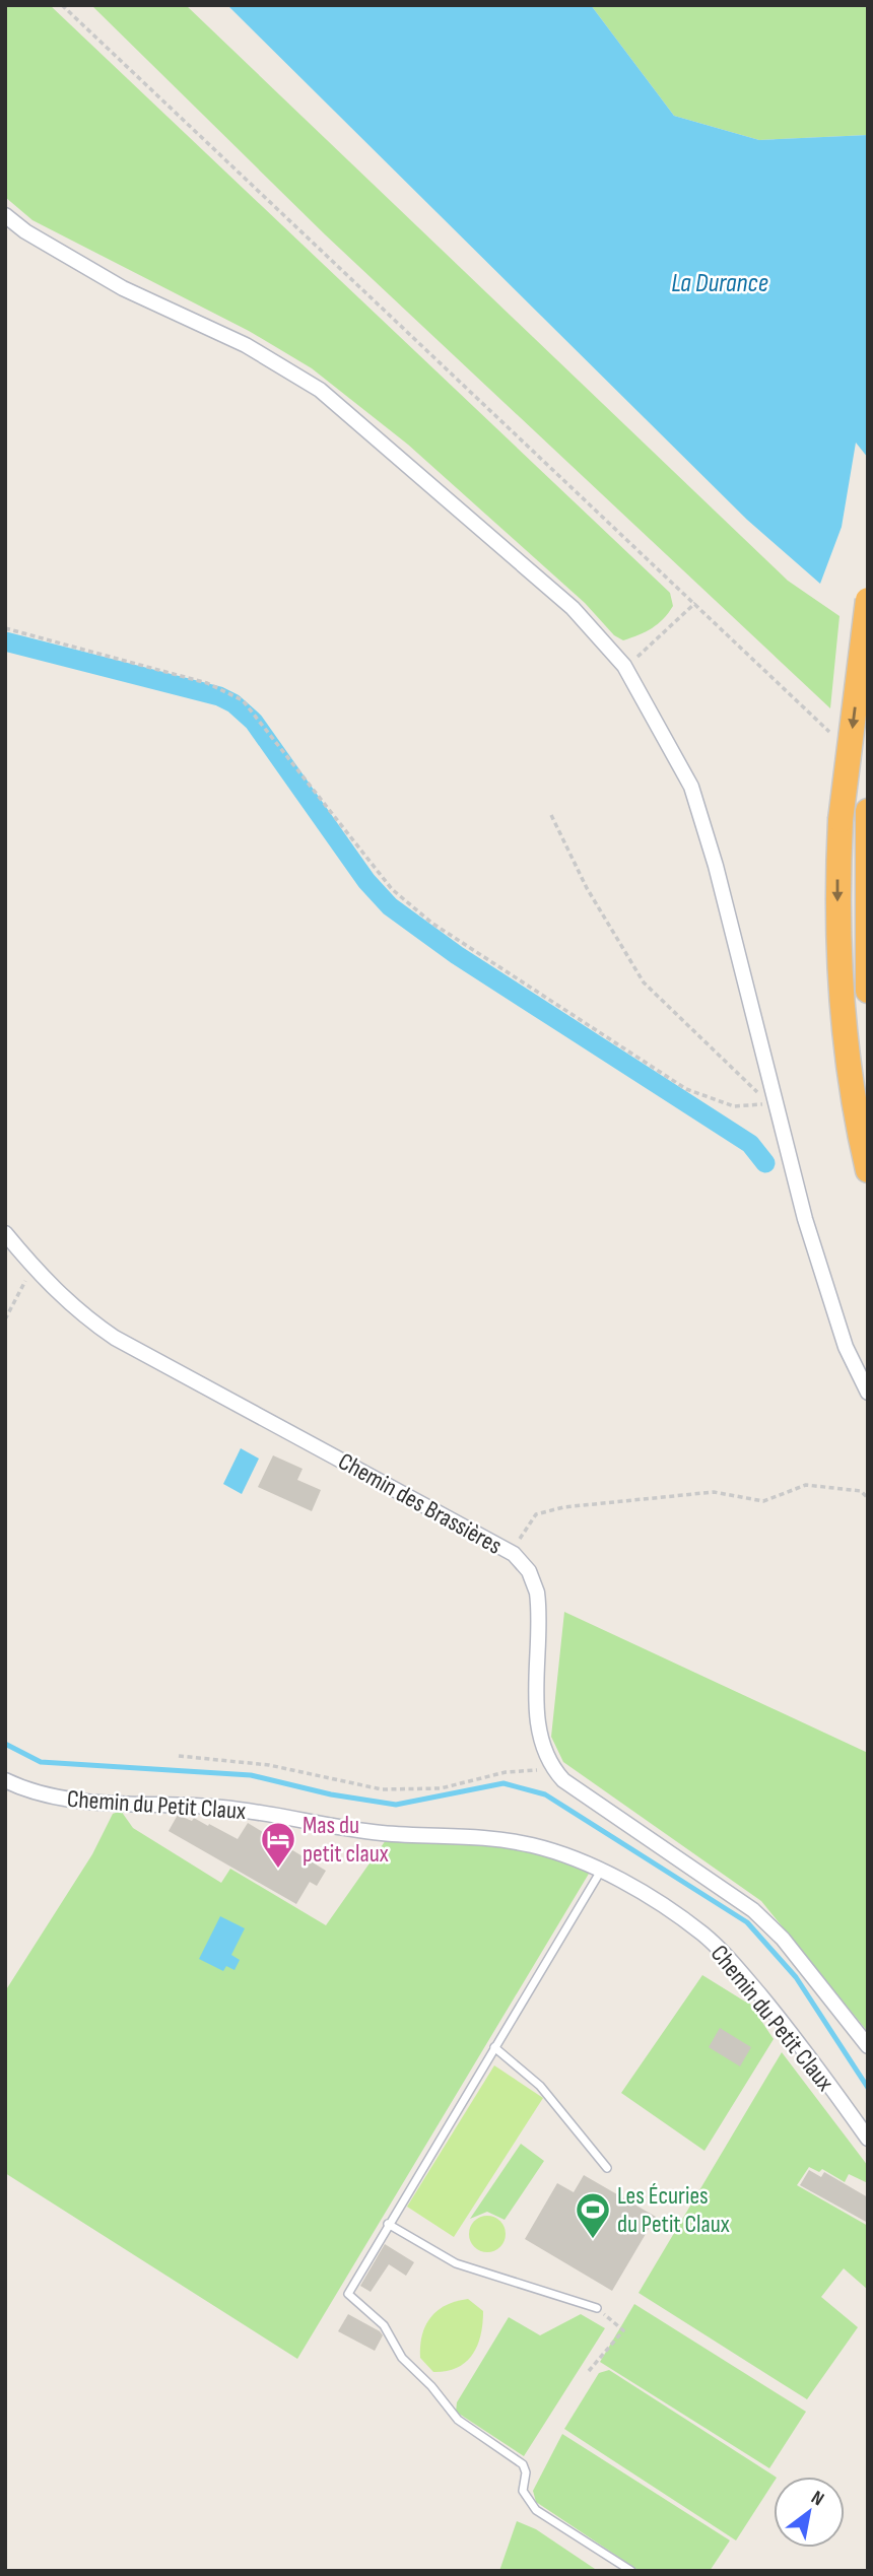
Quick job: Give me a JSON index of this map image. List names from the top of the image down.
{
  "streets": {
    "street": ["Chemin des Brassières", "Chemin du Petit Claux"]
  },
  "water": ["La Durance"],
  "places": {
    "hotel": ["Mas du petit claux"],
    "sports": ["Les Écuries du Petit Claux"]
  },
  "north": "top right"
}
